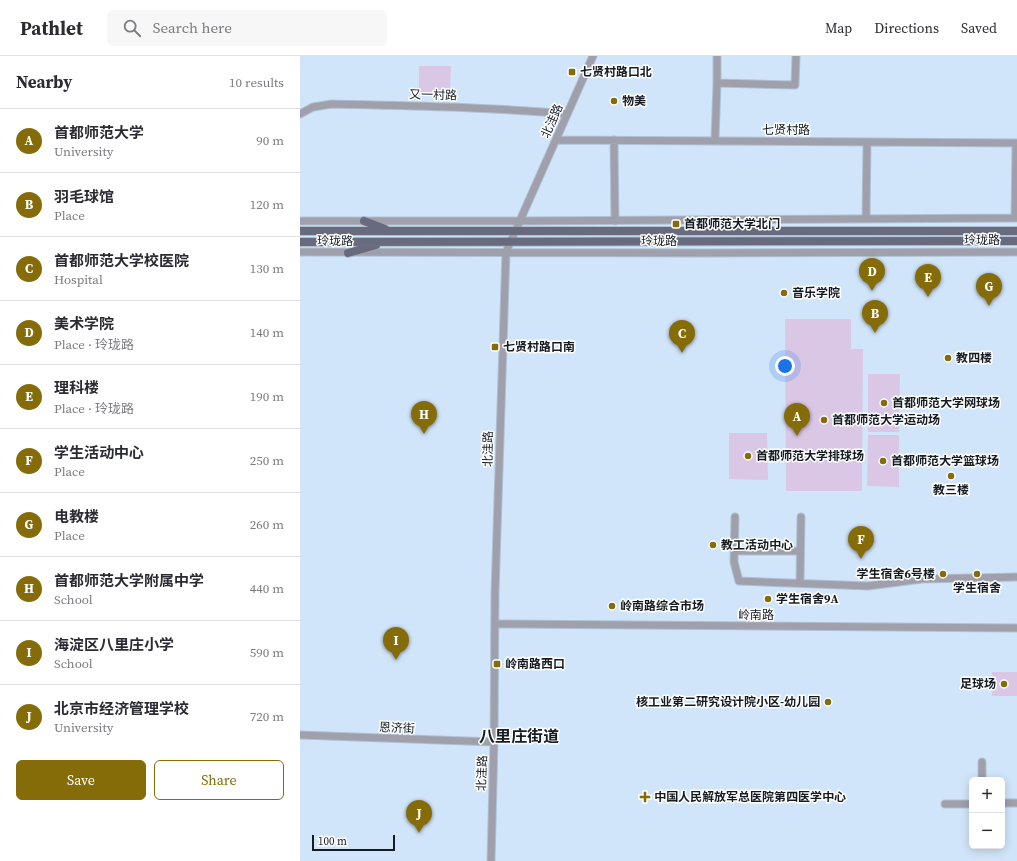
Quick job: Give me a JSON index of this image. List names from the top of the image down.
{
  "streets": {
    "main road": ["玲珑路"],
    "street": [
      "又一村路",
      "北洼路",
      "七贤村路",
      "岭南路",
      "恩济街"
    ]
  },
  "crossings": [
    ["又一村路", "北洼路"],
    ["北洼路", "七贤村路"],
    ["北洼路", "玲珑路"],
    ["北洼路", "岭南路"],
    ["北洼路", "恩济街"]
  ],
  "districts": ["八里庄街道"],
  "places": {
    "transit": [
      "七贤村路口北",
      "首都师范大学北门",
      "七贤村路口南",
      "岭南路西口"
    ],
    "other": [
      "物美",
      "音乐学院",
      "教四楼",
      "首都师范大学网球场",
      "首都师范大学运动场",
      "首都师范大学排球场",
      "首都师范大学篮球场",
      "教三楼",
      "教工活动中心",
      "学生宿舍6号楼",
      "学生宿舍",
      "学生宿舍9A",
      "岭南路综合市场",
      "足球场",
      "核工业第二研究设计院小区-幼儿园"
    ],
    "health": ["中国人民解放军总医院第四医学中心"]
  },
  "scale_bar": "100 m",
  "page": {
    "header": "Pathlet",
    "search": "Search here",
    "nav": ["Map", "Directions", "Saved"],
    "heading": ["Nearby", "10 results"],
    "list": [
      {
        "mark": "A",
        "name": "首都师范大学",
        "note": "University",
        "value": "90 m"
      },
      {
        "mark": "B",
        "name": "羽毛球馆",
        "note": "Place",
        "value": "120 m"
      },
      {
        "mark": "C",
        "name": "首都师范大学校医院",
        "note": "Hospital",
        "value": "130 m"
      },
      {
        "mark": "D",
        "name": "美术学院",
        "note": "Place · 玲珑路",
        "value": "140 m"
      },
      {
        "mark": "E",
        "name": "理科楼",
        "note": "Place · 玲珑路",
        "value": "190 m"
      },
      {
        "mark": "F",
        "name": "学生活动中心",
        "note": "Place",
        "value": "250 m"
      },
      {
        "mark": "G",
        "name": "电教楼",
        "note": "Place",
        "value": "260 m"
      },
      {
        "mark": "H",
        "name": "首都师范大学附属中学",
        "note": "School",
        "value": "440 m"
      },
      {
        "mark": "I",
        "name": "海淀区八里庄小学",
        "note": "School",
        "value": "590 m"
      },
      {
        "mark": "J",
        "name": "北京市经济管理学校",
        "note": "University",
        "value": "720 m"
      }
    ],
    "pins": [
      "D",
      "E",
      "G",
      "B",
      "C",
      "H",
      "A",
      "F",
      "I",
      "J"
    ],
    "buttons": ["Save", "Share"],
    "map_buttons": ["+", "−"],
    "scale": "100 m"
  }
}
